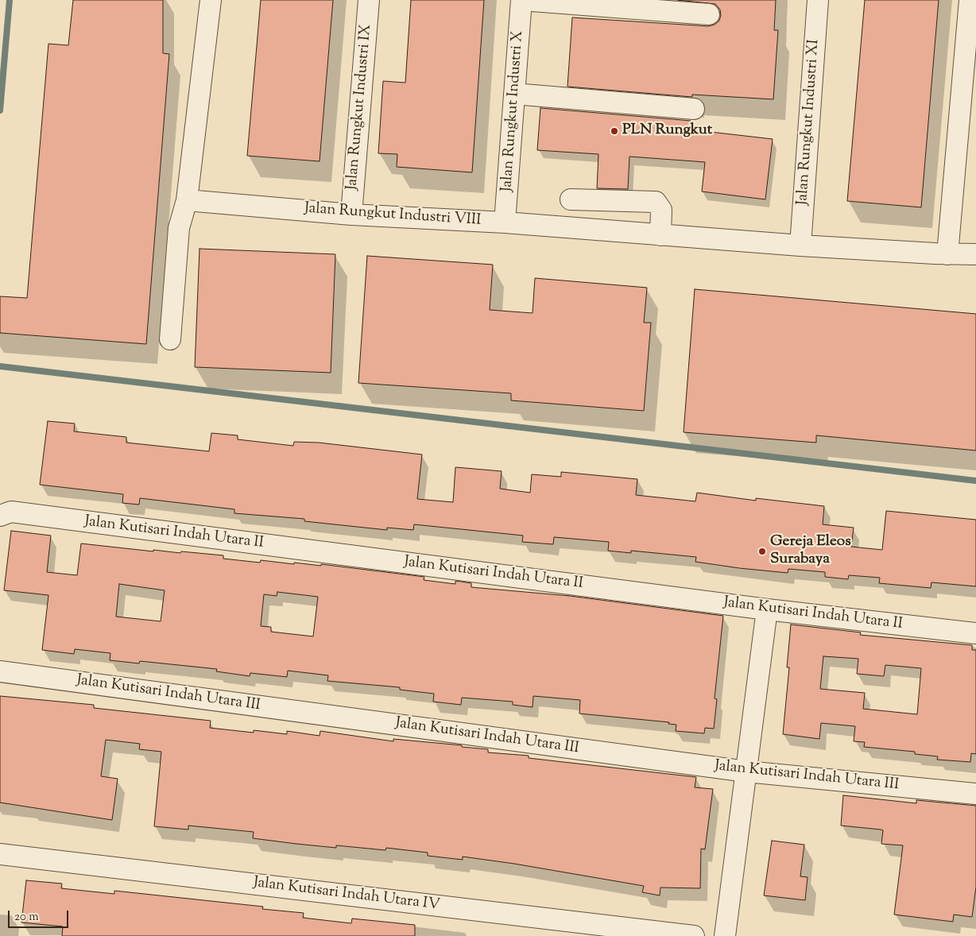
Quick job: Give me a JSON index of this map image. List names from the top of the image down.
{
  "streets": {
    "street": [
      "Jalan Rungkut Industri IX",
      "Jalan Rungkut Industri X",
      "Jalan Rungkut Industri XI",
      "Jalan Rungkut Industri VIII",
      "Jalan Kutisari Indah Utara II",
      "Jalan Kutisari Indah Utara III",
      "Jalan Kutisari Indah Utara IV"
    ]
  },
  "crossings": [
    ["Jalan Rungkut Industri IX", "Jalan Rungkut Industri VIII"],
    ["Jalan Rungkut Industri X", "Jalan Rungkut Industri VIII"],
    ["Jalan Rungkut Industri XI", "Jalan Rungkut Industri VIII"]
  ],
  "places": ["PLN Rungkut", "Gereja Eleos Surabaya"],
  "scale_bar": "20 m"
}
